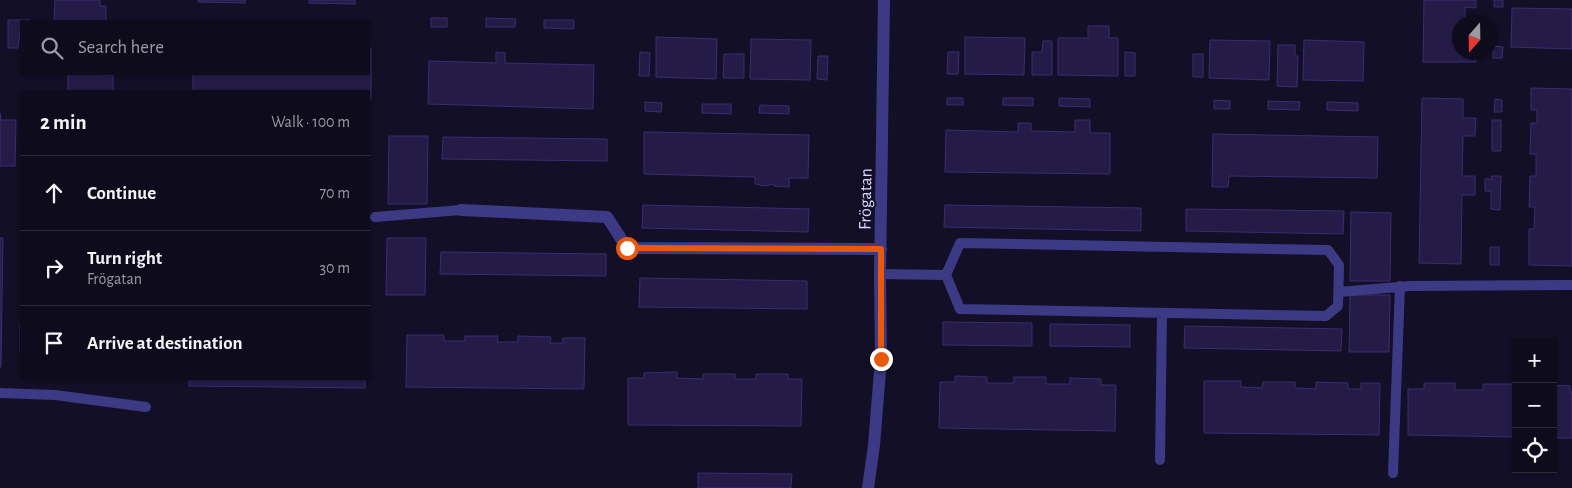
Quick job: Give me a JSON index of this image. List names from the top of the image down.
{
  "streets": {
    "street": ["Frögatan"]
  },
  "north": "bottom",
  "page": {
    "search": "Search here",
    "heading": ["2 min", "Walk · 100 m"],
    "list": [
      ["Continue", "70 m"],
      ["Turn right", "Frögatan", "30 m"],
      "Arrive at destination"
    ],
    "map_buttons": ["+", "−"]
  }
}
